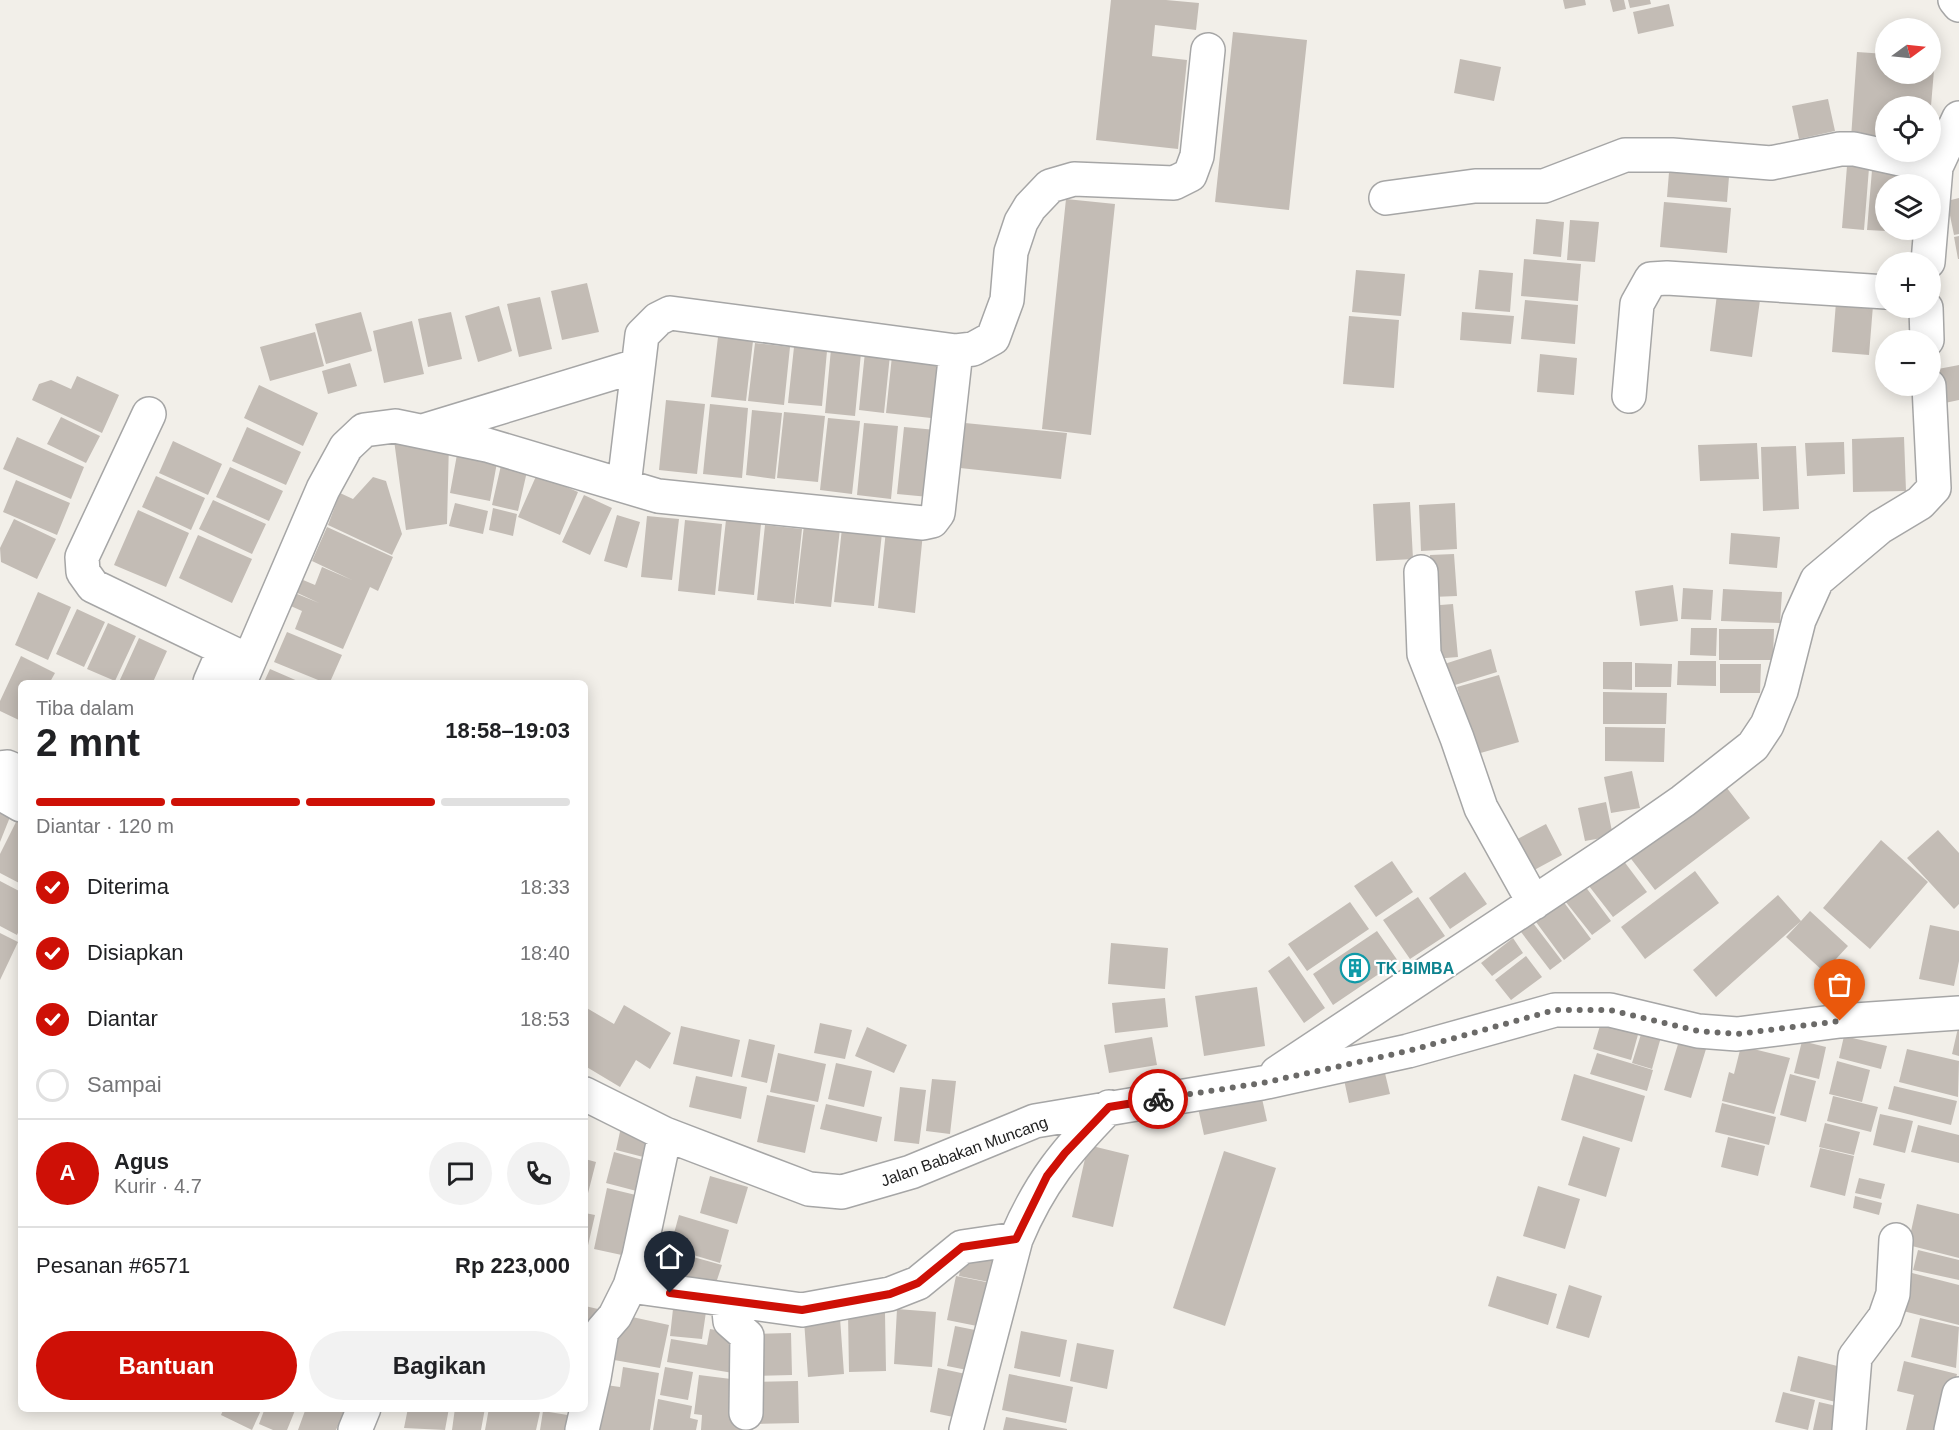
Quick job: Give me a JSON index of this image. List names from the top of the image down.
{
  "streets": {
    "street": ["Jalan Babakan Muncang"]
  },
  "places": {
    "building": ["TK BIMBA"]
  },
  "north": "right",
  "page": {
    "map_buttons": ["+", "−"],
    "heading": ["2 mnt", "Tiba dalam", "18:58–19:03"],
    "panel": [
      "Agus",
      "Kurir · 4.7",
      "Pesanan #6571",
      "Rp 223,000"
    ],
    "bar": "Diantar · 120 m",
    "list": [
      ["Diterima", "18:33"],
      ["Disiapkan", "18:40"],
      ["Diantar", "18:53"],
      "Sampai"
    ],
    "round": "A",
    "buttons": ["Bantuan", "Bagikan"]
  }
}
